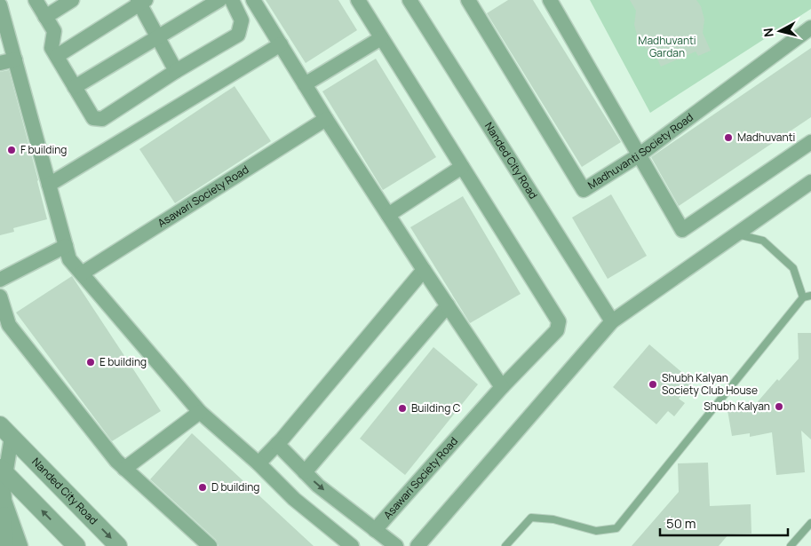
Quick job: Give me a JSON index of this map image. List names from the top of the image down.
{
  "streets": {
    "street": ["Madhuvanti Society Road", "Nanded City Road", "Asawari Society Road"]
  },
  "parks": ["Madhuvanti Gardan"],
  "places": [
    "Madhuvanti",
    "F building",
    "E building",
    "Shubh Kalyan Society Club House",
    "Shubh Kalyan",
    "Building C",
    "D building"
  ],
  "scale_bar": "50 m",
  "north": "left"
}
